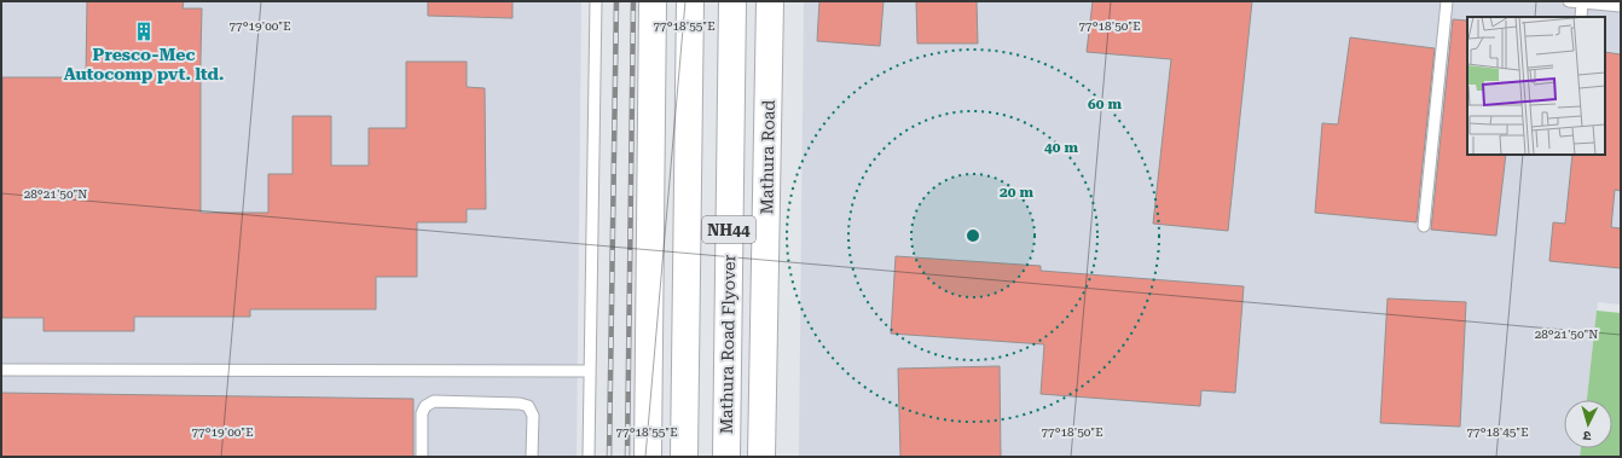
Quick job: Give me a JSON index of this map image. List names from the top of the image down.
{
  "streets": {
    "main road": ["Mathura Road", "NH44", "Mathura Road Flyover"]
  },
  "places": {
    "building": ["Presco-Mec Autocomp pvt. ltd."]
  },
  "north": "bottom",
  "coordinates": [
    "77°19'00\"E",
    "77°18'55\"E",
    "77°18'50\"E",
    "28°21'50\"N",
    "77°18'45\"E"
  ],
  "rings": ["60 m", "40 m", "20 m"]
}
